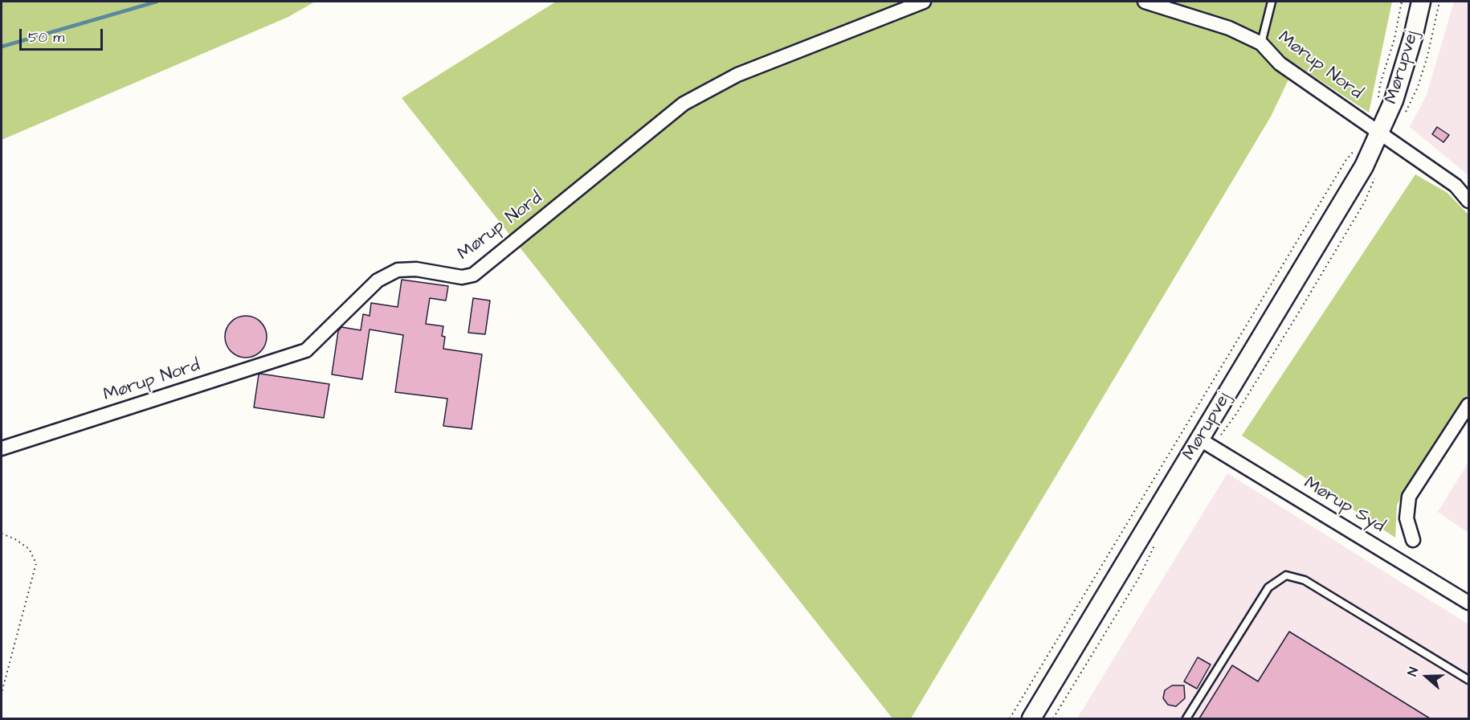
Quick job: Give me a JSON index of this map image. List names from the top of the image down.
{
  "streets": {
    "street": ["Mørup Nord", "Mørupvej", "Mørup Syd"]
  },
  "crossings": [
    ["Mørup Nord", "Mørupvej"],
    ["Mørupvej", "Mørup Syd"]
  ],
  "scale_bar": "50 m",
  "north": "left"
}
